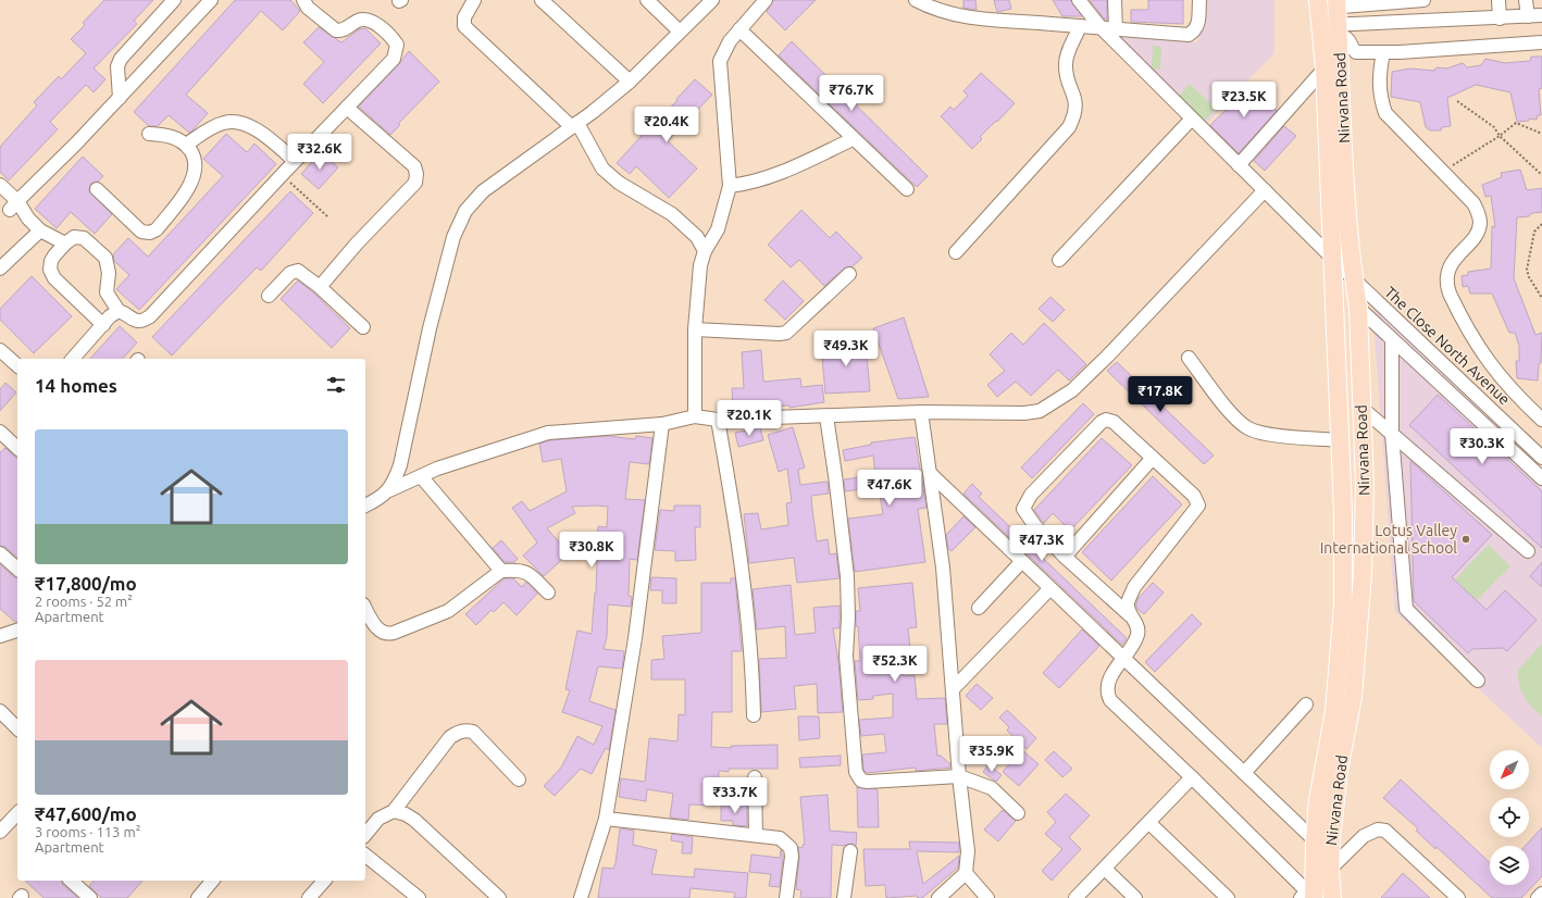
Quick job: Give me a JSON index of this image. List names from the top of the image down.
{
  "streets": {
    "main road": ["Nirvana Road"],
    "street": ["The Close North Avenue"]
  },
  "crossings": [
    ["Nirvana Road", "The Close North Avenue"]
  ],
  "places": ["Lotus Valley International School"],
  "north": "bottom left",
  "page": {
    "price": [
      "₹76.7K",
      "₹23.5K",
      "₹20.4K",
      "₹32.6K",
      "₹49.3K",
      "₹17.8K",
      "₹20.1K",
      "₹30.3K",
      "₹47.6K",
      "₹47.3K",
      "₹30.8K",
      "₹52.3K",
      "₹35.9K",
      "₹33.7K"
    ],
    "heading": "14 homes",
    "list": [
      {
        "name": "₹17,800/mo",
        "note": "2 rooms · 52 m² · Apartment"
      },
      {
        "name": "₹47,600/mo",
        "note": "3 rooms · 113 m² · Apartment"
      }
    ]
  }
}
